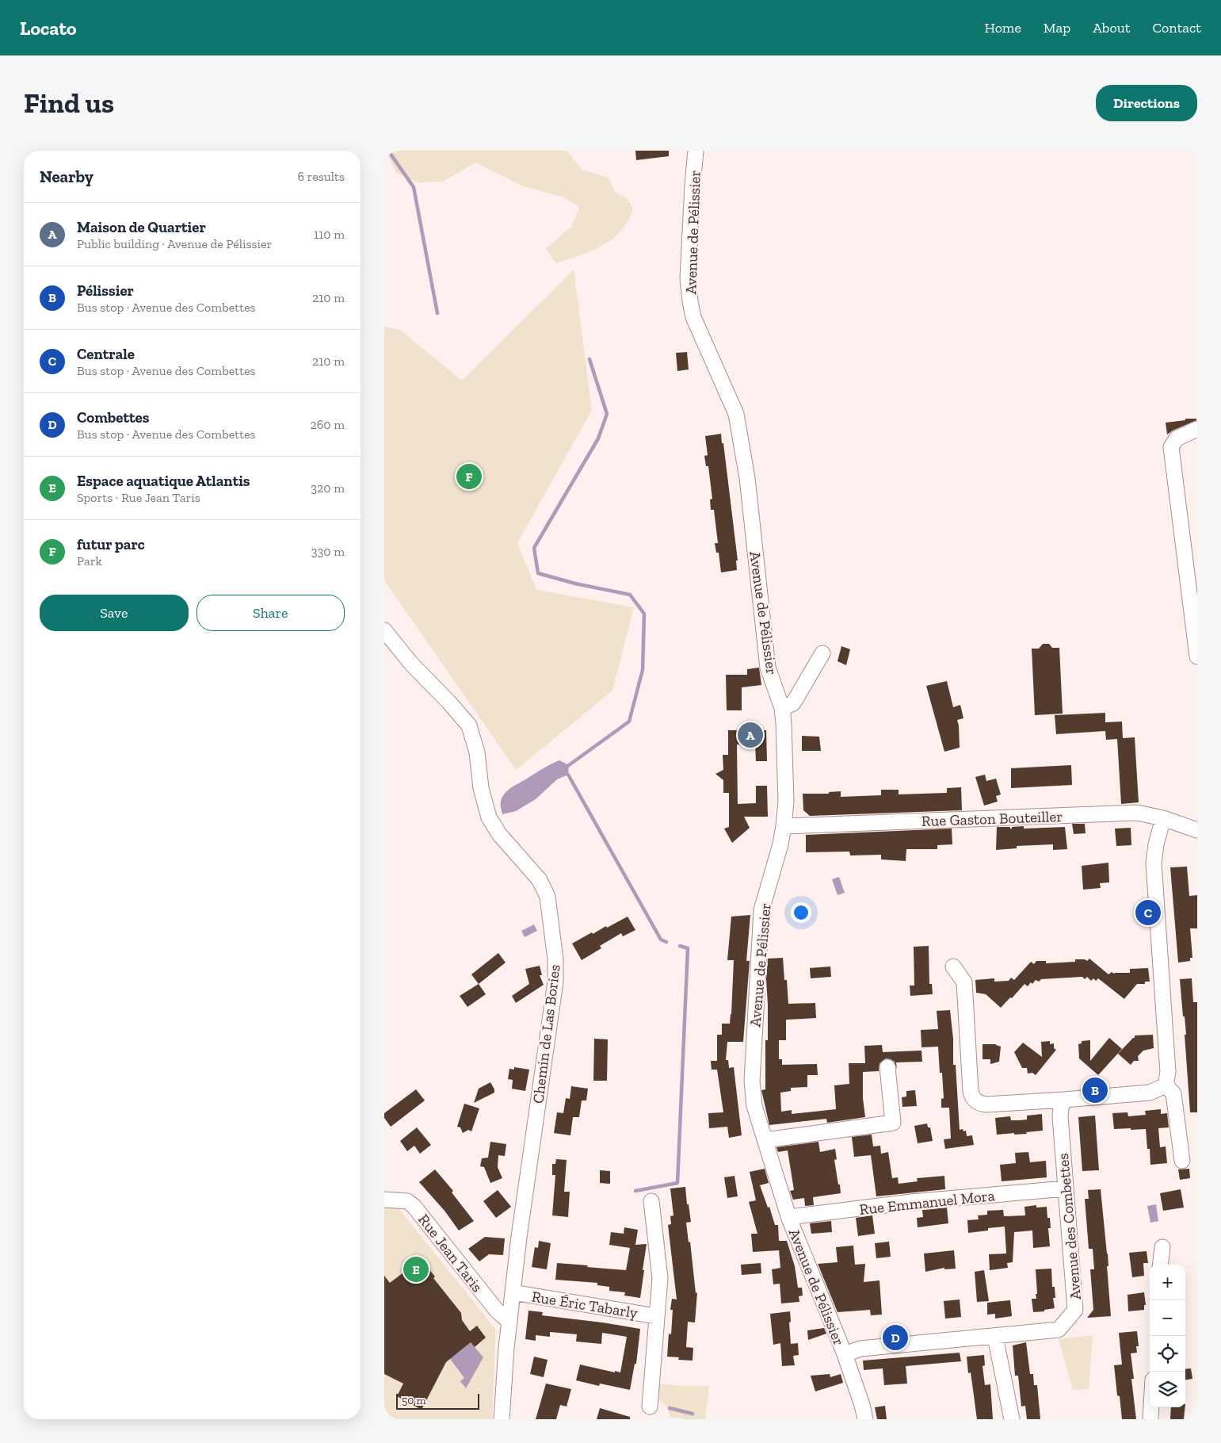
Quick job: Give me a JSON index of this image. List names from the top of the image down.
{
  "streets": {
    "street": [
      "Avenue de Pélissier",
      "Rue Gaston Bouteiller",
      "Chemin de Las Bories",
      "Rue Emmanuel Mora",
      "Avenue des Combettes",
      "Rue Jean Taris",
      "Rue Éric Tabarly"
    ]
  },
  "crossings": [
    ["Avenue de Pélissier", "Rue Gaston Bouteiller"],
    ["Avenue de Pélissier", "Rue Emmanuel Mora"],
    ["Avenue de Pélissier", "Avenue des Combettes"],
    ["Chemin de Las Bories", "Rue Jean Taris"],
    ["Chemin de Las Bories", "Rue Éric Tabarly"],
    ["Rue Emmanuel Mora", "Avenue des Combettes"]
  ],
  "scale_bar": "50 m",
  "page": {
    "header": "Locato",
    "nav": [
      "Home",
      "Map",
      "About",
      "Contact"
    ],
    "buttons": [
      "Directions",
      ["Save", "Share"]
    ],
    "title": "Find us",
    "heading": ["Nearby", "6 results"],
    "list": [
      {
        "mark": "A",
        "name": "Maison de Quartier",
        "note": "Public building · Avenue de Pélissier",
        "value": "110 m"
      },
      {
        "mark": "B",
        "name": "Pélissier",
        "note": "Bus stop · Avenue des Combettes",
        "value": "210 m"
      },
      {
        "mark": "C",
        "name": "Centrale",
        "note": "Bus stop · Avenue des Combettes",
        "value": "210 m"
      },
      {
        "mark": "D",
        "name": "Combettes",
        "note": "Bus stop · Avenue des Combettes",
        "value": "260 m"
      },
      {
        "mark": "E",
        "name": "Espace aquatique Atlantis",
        "note": "Sports · Rue Jean Taris",
        "value": "320 m"
      },
      {
        "mark": "F",
        "name": "futur parc",
        "note": "Park",
        "value": "330 m"
      }
    ],
    "pins": [
      "F",
      "A",
      "C",
      "B",
      "E",
      "D"
    ],
    "map_buttons": ["+", "−"],
    "scale": "50 m"
  }
}
